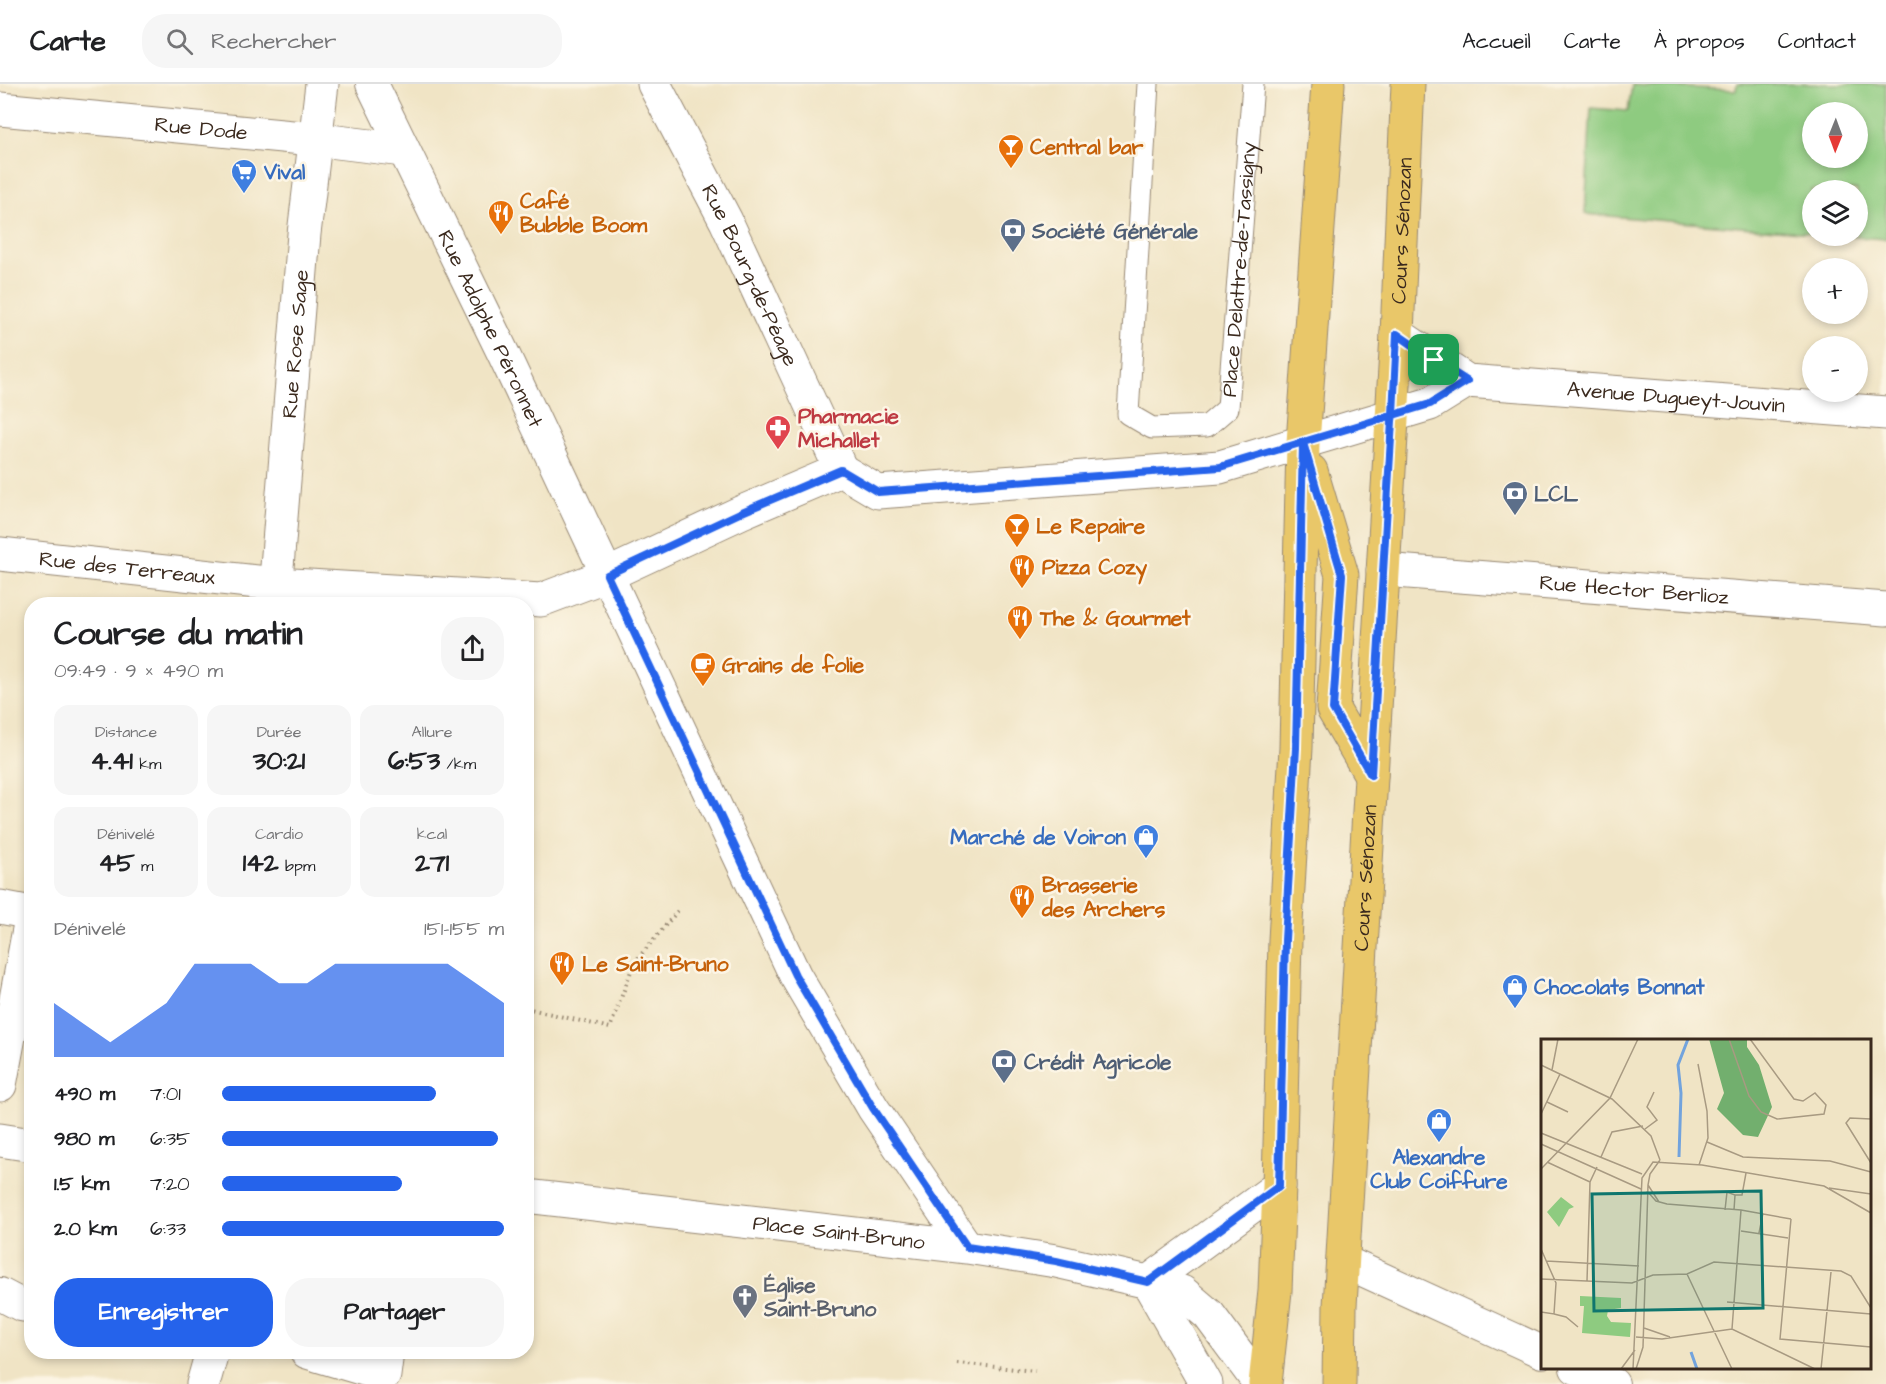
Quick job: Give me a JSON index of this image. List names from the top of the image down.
{
  "streets": {
    "main road": ["Cours Sénozan"],
    "street": [
      "Rue Dode",
      "Rue Bourg-de-Péage",
      "Rue Adolphe Péronnet",
      "Rue Rose Sage",
      "Avenue Dugueyt-Jouvin",
      "Rue des Terreaux",
      "Rue Hector Berlioz",
      "Place Saint-Bruno"
    ],
    "lane": ["Place Delattre-de-Tassigny"]
  },
  "crossings": [
    ["Rue Dode", "Rue Adolphe Péronnet"],
    ["Rue Dode", "Rue Rose Sage"],
    ["Cours Sénozan", "Avenue Dugueyt-Jouvin"],
    ["Cours Sénozan", "Rue Hector Berlioz"],
    ["Rue Adolphe Péronnet", "Rue des Terreaux"],
    ["Rue Adolphe Péronnet", "Place Saint-Bruno"],
    ["Rue Rose Sage", "Rue des Terreaux"]
  ],
  "places": {
    "bar": ["Central bar", "Le Repaire"],
    "supermarket": ["Vival"],
    "restaurant": [
      "Café Bubble Boom",
      "Pizza Cozy",
      "The & Gourmet",
      "Brasserie des Archers",
      "Le Saint-Bruno"
    ],
    "bank": ["Société Générale", "LCL", "Crédit Agricole"],
    "pharmacy": ["Pharmacie Michallet"],
    "cafe": ["Grains de folie"],
    "shop": ["Marché de Voiron", "Chocolats Bonnat", "Alexandre Club Coiffure"],
    "church": ["Église Saint-Bruno"]
  },
  "north": "bottom",
  "page": {
    "header": "Carte",
    "search": "Rechercher",
    "nav": [
      "Accueil",
      "Carte",
      "À propos",
      "Contact"
    ],
    "map_buttons": ["+", "−"],
    "heading": ["Course du matin", "09:49 · 9 × 490 m"],
    "stats": [
      ["Distance", "4.41 km"],
      ["Durée", "30:21"],
      ["Allure", "6:53 /km"],
      ["Dénivelé", "45 m"],
      ["Cardio", "142 bpm"],
      ["kcal", "271"]
    ],
    "chart": ["Dénivelé", "151–155 m"],
    "list": [
      {
        "name": "490 m",
        "note": "7:01"
      },
      {
        "name": "980 m",
        "note": "6:35"
      },
      {
        "name": "1.5 km",
        "note": "7:20"
      },
      {
        "name": "2.0 km",
        "note": "6:33"
      }
    ],
    "buttons": ["Enregistrer", "Partager"]
  }
}
